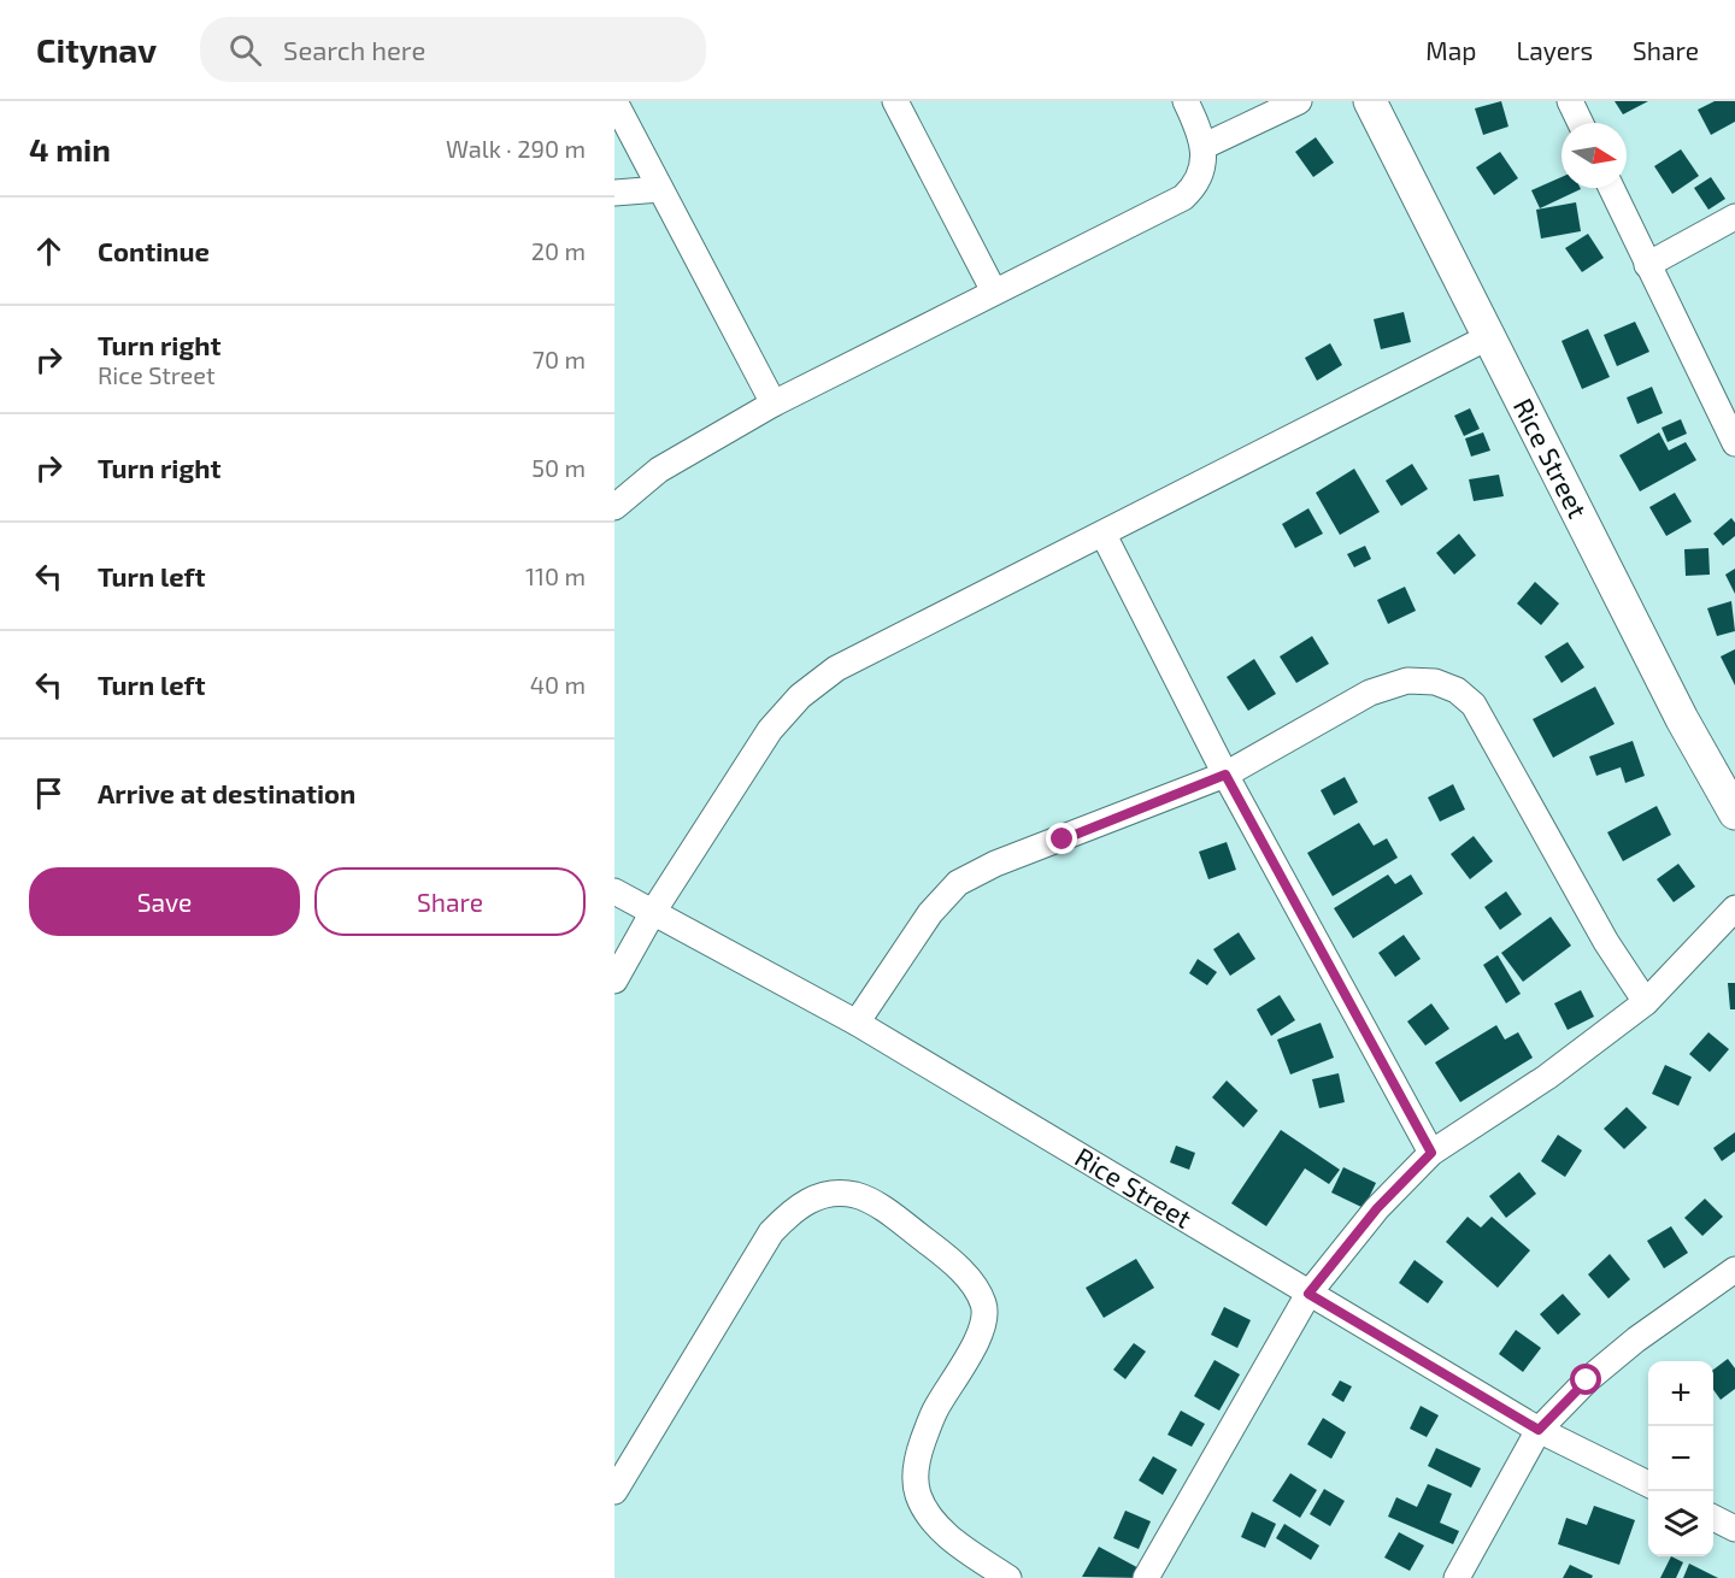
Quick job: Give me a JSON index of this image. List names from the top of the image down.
{
  "streets": {
    "street": ["Rice Street"]
  },
  "north": "right",
  "page": {
    "header": "Citynav",
    "search": "Search here",
    "nav": ["Map", "Layers", "Share"],
    "heading": ["4 min", "Walk · 290 m"],
    "list": [
      ["Continue", "20 m"],
      ["Turn right", "Rice Street", "70 m"],
      ["Turn right", "50 m"],
      ["Turn left", "110 m"],
      ["Turn left", "40 m"],
      "Arrive at destination"
    ],
    "buttons": ["Save", "Share"],
    "map_buttons": ["+", "−"]
  }
}
